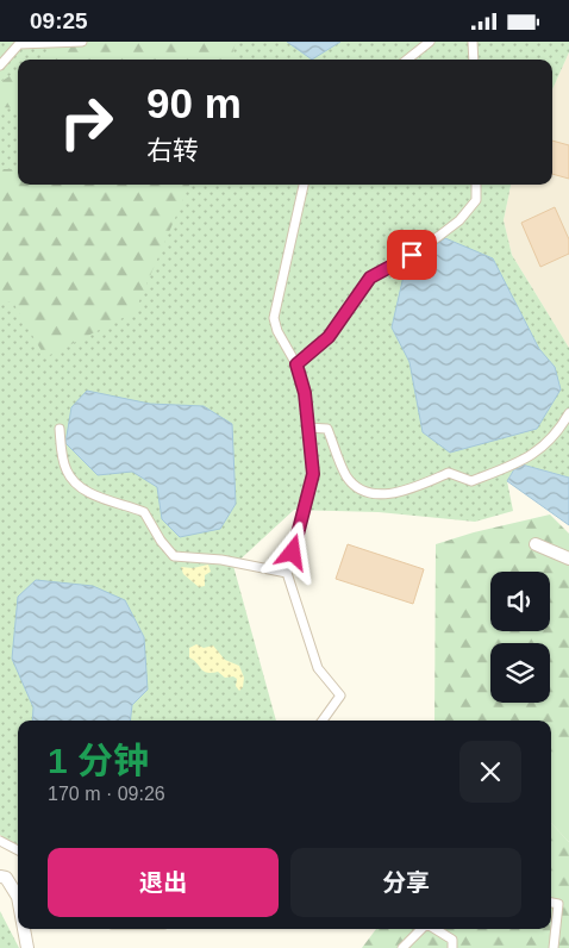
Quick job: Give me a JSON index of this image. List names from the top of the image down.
{
  "page": {
    "status": "09:25",
    "turn": ["90 m", "右转"],
    "heading": ["1 分钟", "170 m · 09:26"],
    "buttons": ["退出", "分享"]
  }
}
